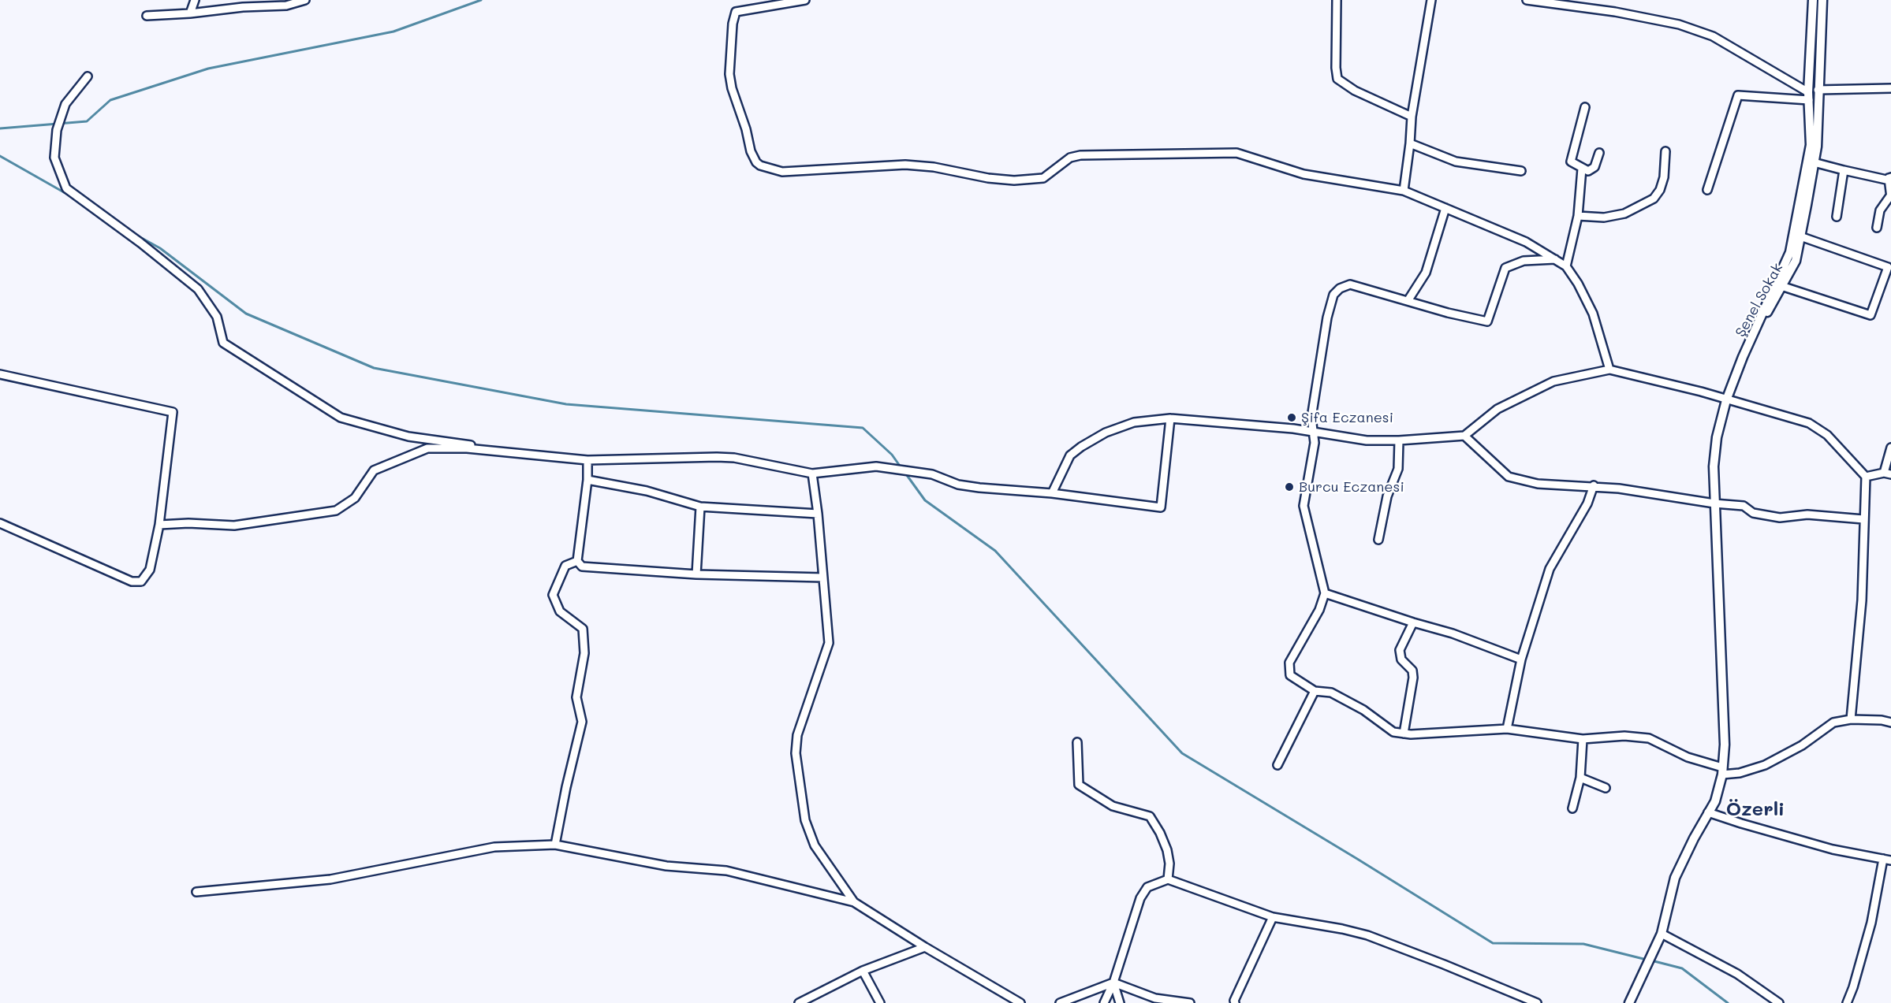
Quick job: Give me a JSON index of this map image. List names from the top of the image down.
{
  "streets": {
    "street": ["Şenel Sokak"]
  },
  "districts": ["Özerli"],
  "places": ["Şifa Eczanesi", "Burcu Eczanesi"]
}
